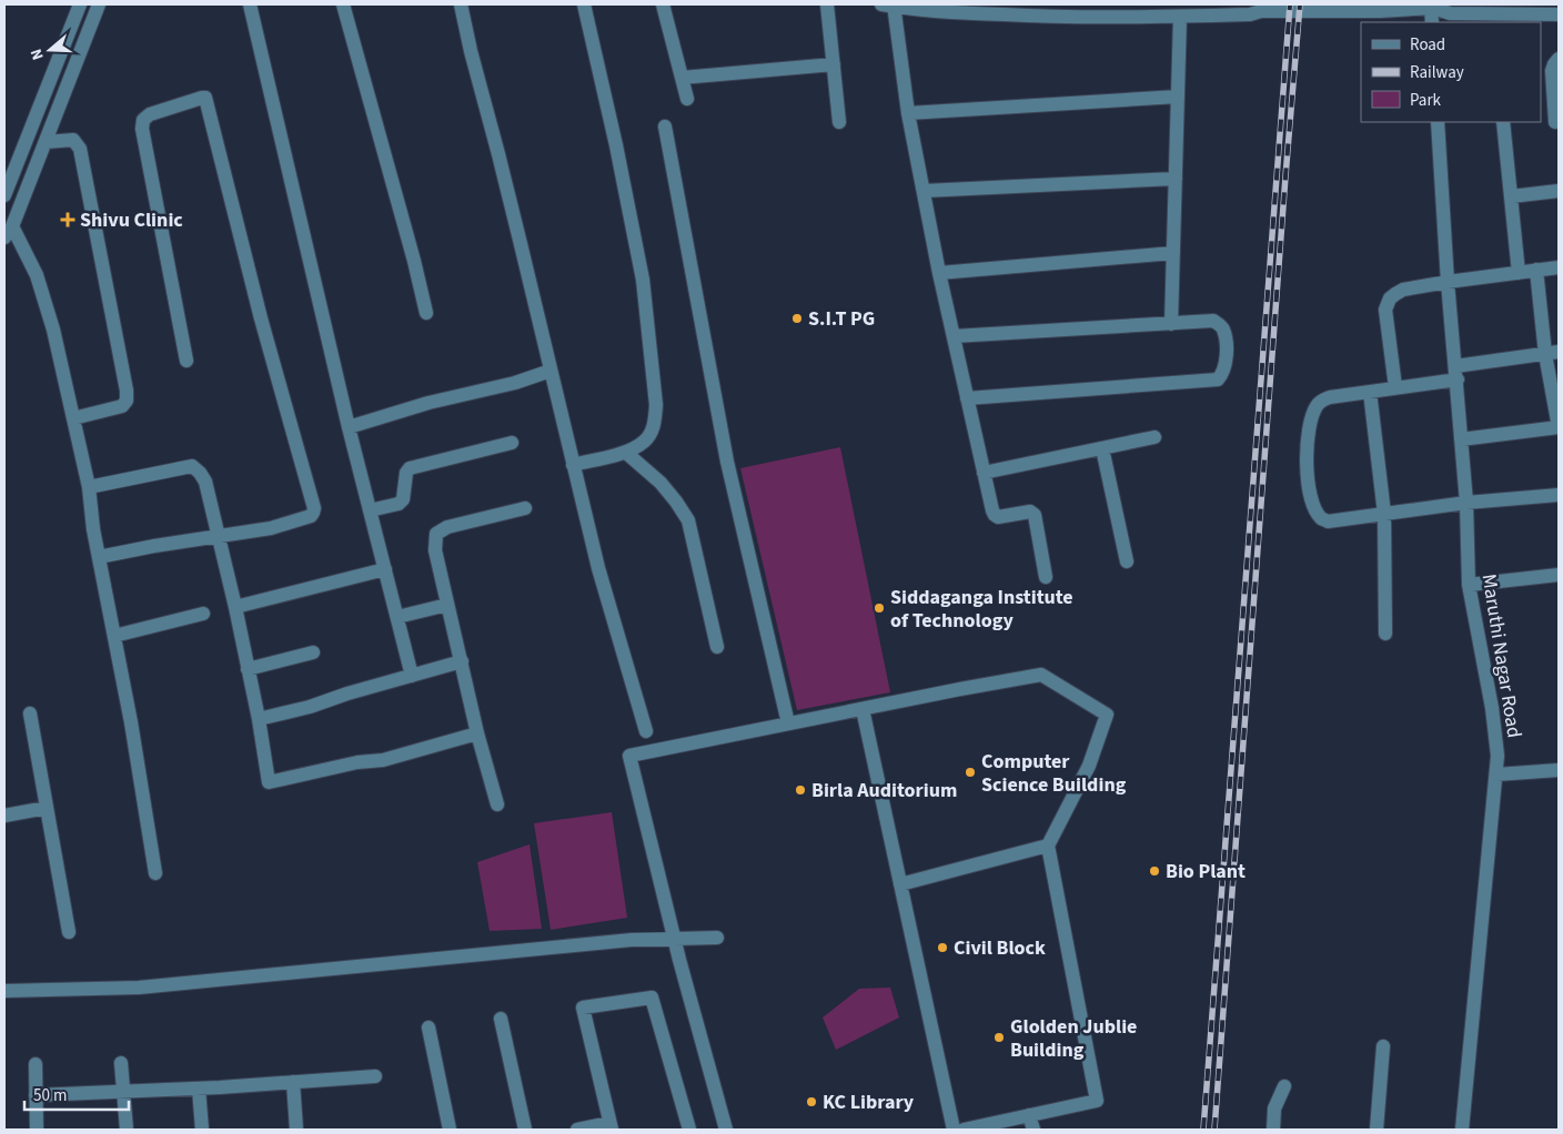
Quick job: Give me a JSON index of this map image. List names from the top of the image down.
{
  "streets": {
    "street": ["Maruthi Nagar Road"]
  },
  "places": {
    "health": ["Shivu Clinic"],
    "other": [
      "S.I.T PG",
      "Siddaganga Institute of Technology",
      "Computer Science Building",
      "Birla Auditorium",
      "Bio Plant",
      "Civil Block",
      "Glolden Jublie Building",
      "KC Library"
    ]
  },
  "legend": ["Road", "Railway", "Park"],
  "scale_bar": "50 m",
  "north": "left"
}
